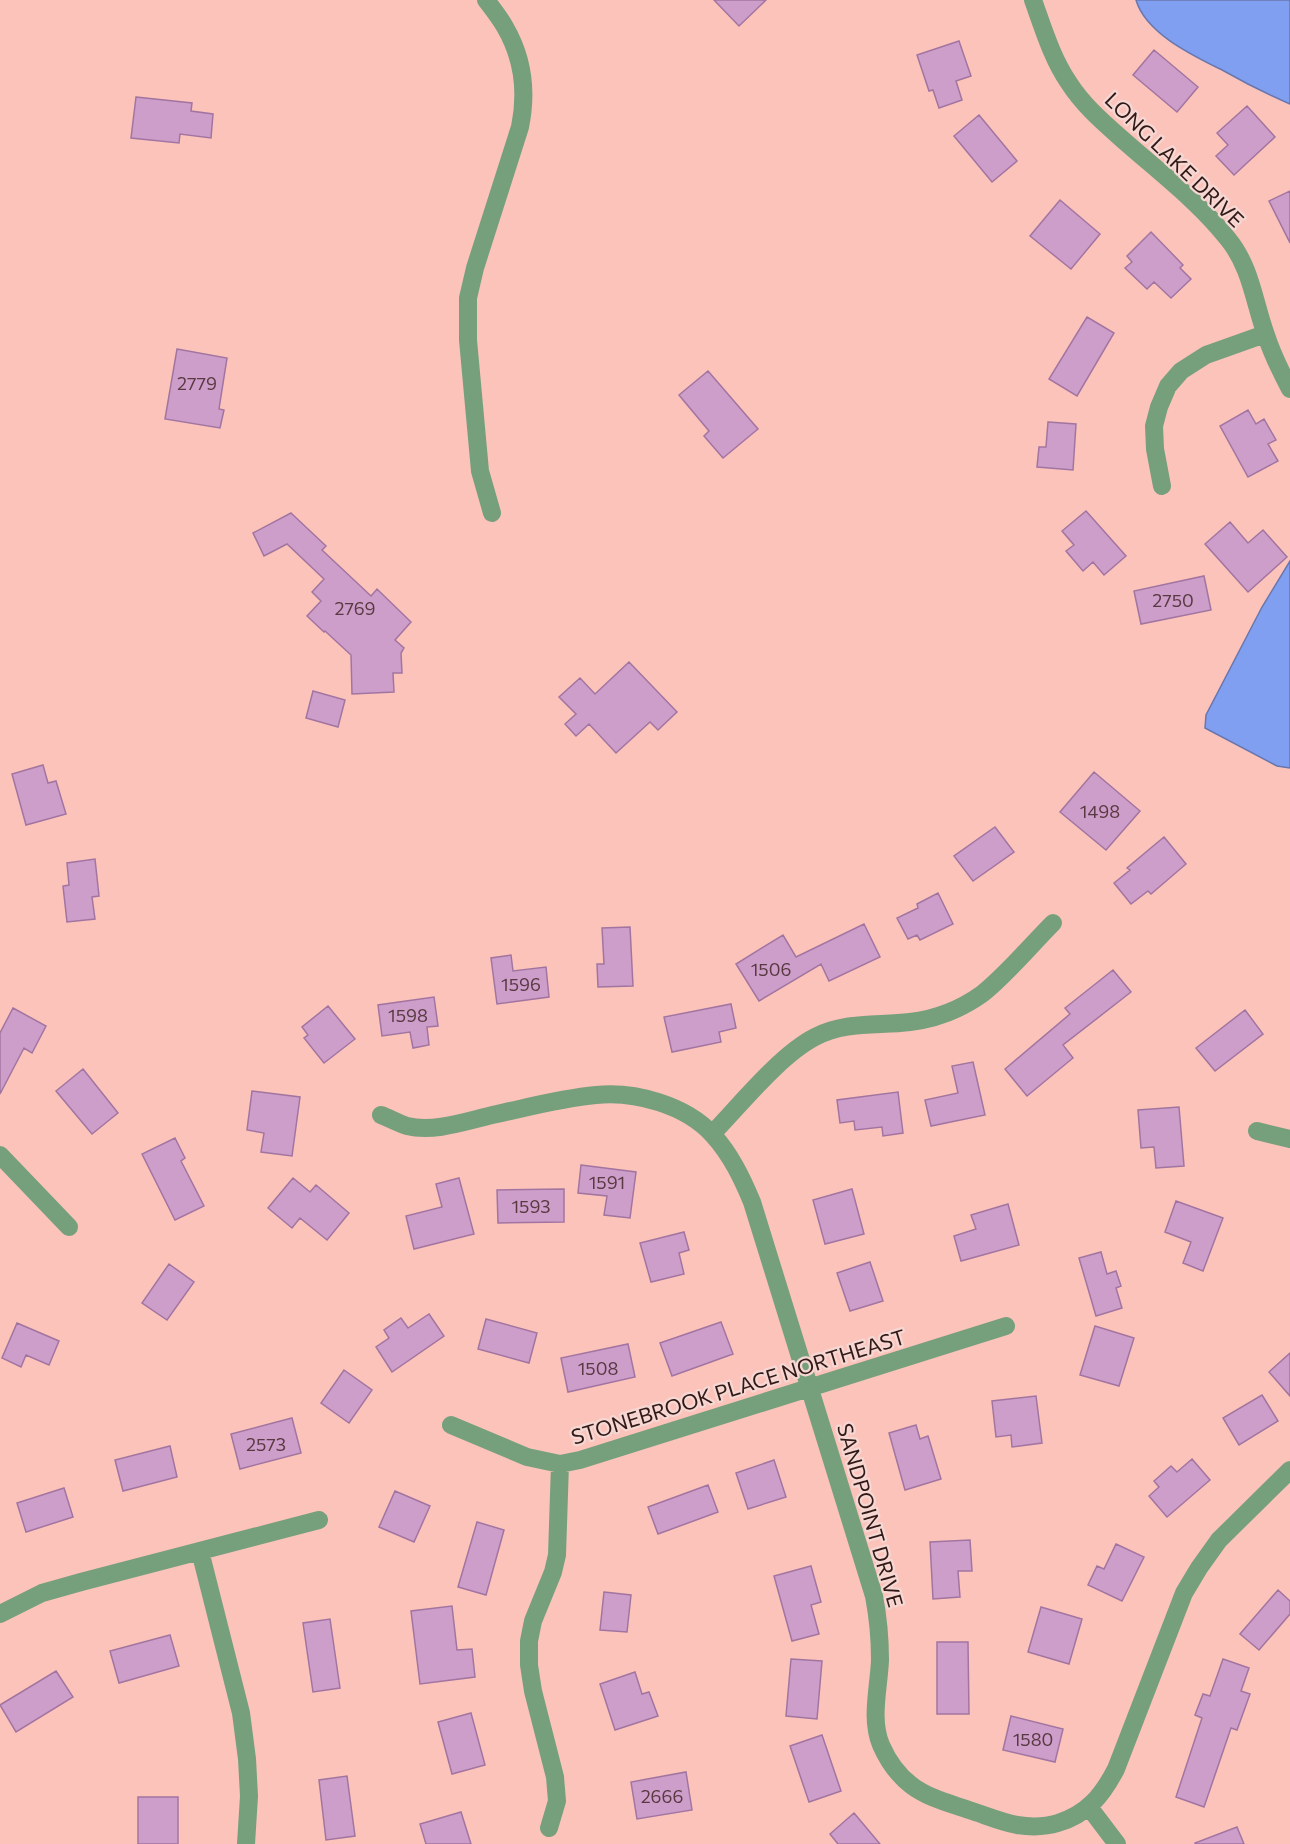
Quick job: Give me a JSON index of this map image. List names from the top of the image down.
{
  "streets": {
    "street": ["LONG LAKE DRIVE", "STONEBROOK PLACE NORTHEAST", "SANDPOINT DRIVE"]
  },
  "crossings": [
    ["STONEBROOK PLACE NORTHEAST", "SANDPOINT DRIVE"]
  ],
  "house_numbers": [
    "2779",
    "2750",
    "2769",
    "1498",
    "1506",
    "1596",
    "1598",
    "1591",
    "1593",
    "1508",
    "2573",
    "1580",
    "2666"
  ]
}
